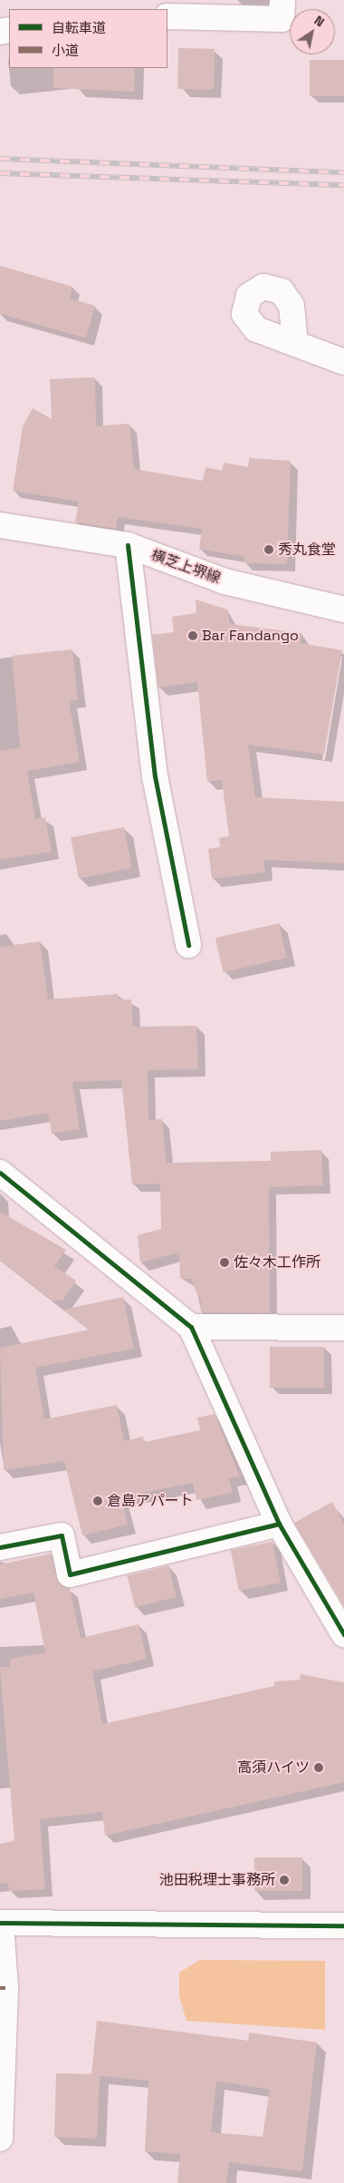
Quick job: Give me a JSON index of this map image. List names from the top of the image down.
{
  "streets": {
    "street": ["横芝上堺線"]
  },
  "places": [
    "秀丸食堂",
    "Bar Fandango",
    "佐々木工作所",
    "倉島アパート",
    "高須ハイツ",
    "池田税理士事務所"
  ],
  "legend": ["自転車道", "小道"],
  "north": "top right"
}
